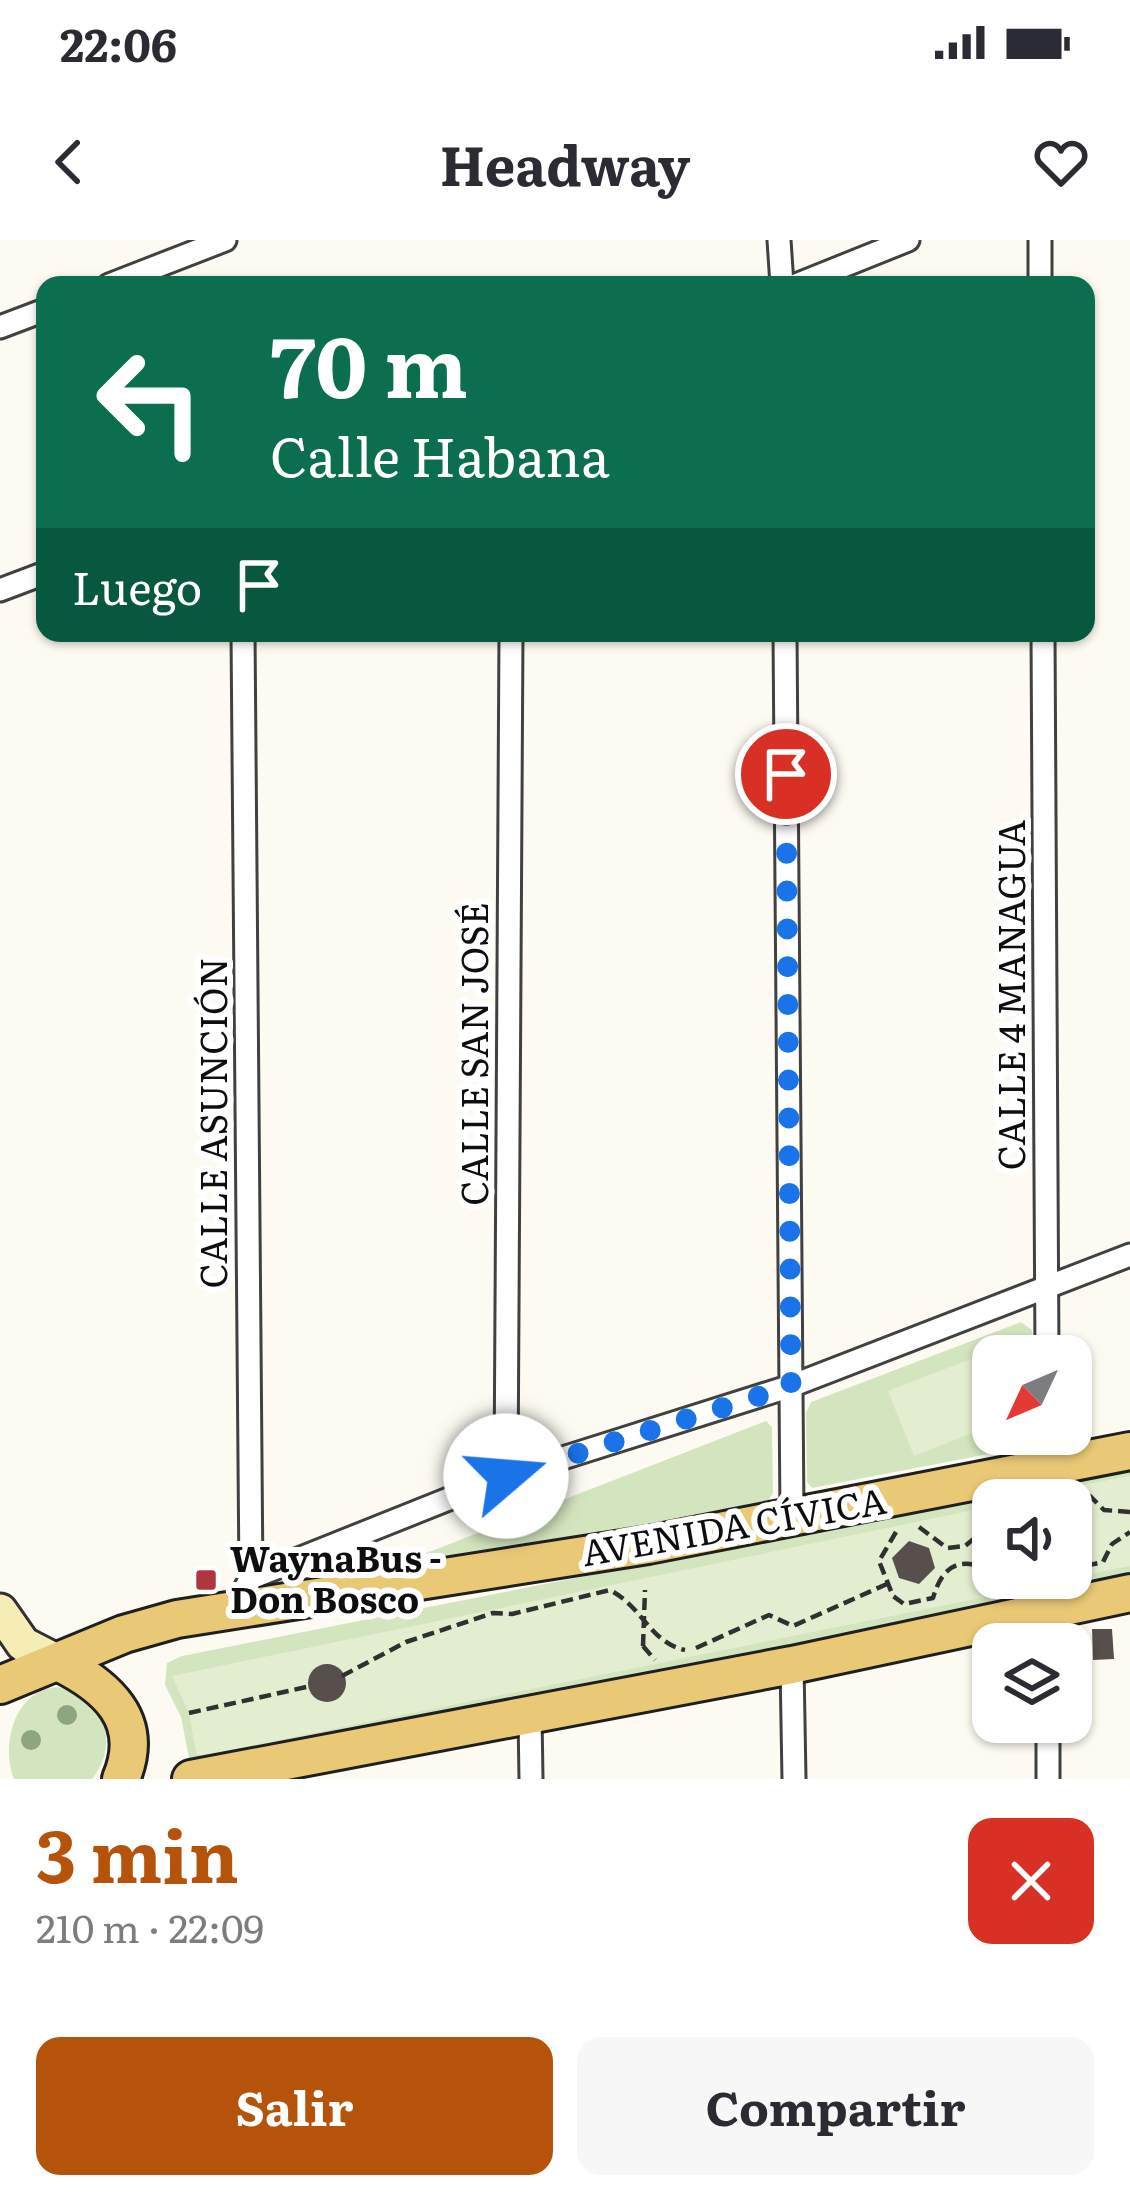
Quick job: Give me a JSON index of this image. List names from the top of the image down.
{
  "streets": {
    "main road": ["AVENIDA CÍVICA"],
    "street": ["CALLE 4 MANAGUA", "CALLE SAN JOSÉ", "CALLE ASUNCIÓN"]
  },
  "crossings": [
    ["CALLE ASUNCIÓN", "AVENIDA CÍVICA"]
  ],
  "places": {
    "transit": ["WaynaBus - Don Bosco"]
  },
  "north": "bottom left",
  "page": {
    "status": "22:06",
    "header": "Headway",
    "turn": ["70 m", "Calle Habana"],
    "then": "Luego",
    "heading": ["3 min", "210 m · 22:09"],
    "buttons": ["Salir", "Compartir"]
  }
}
